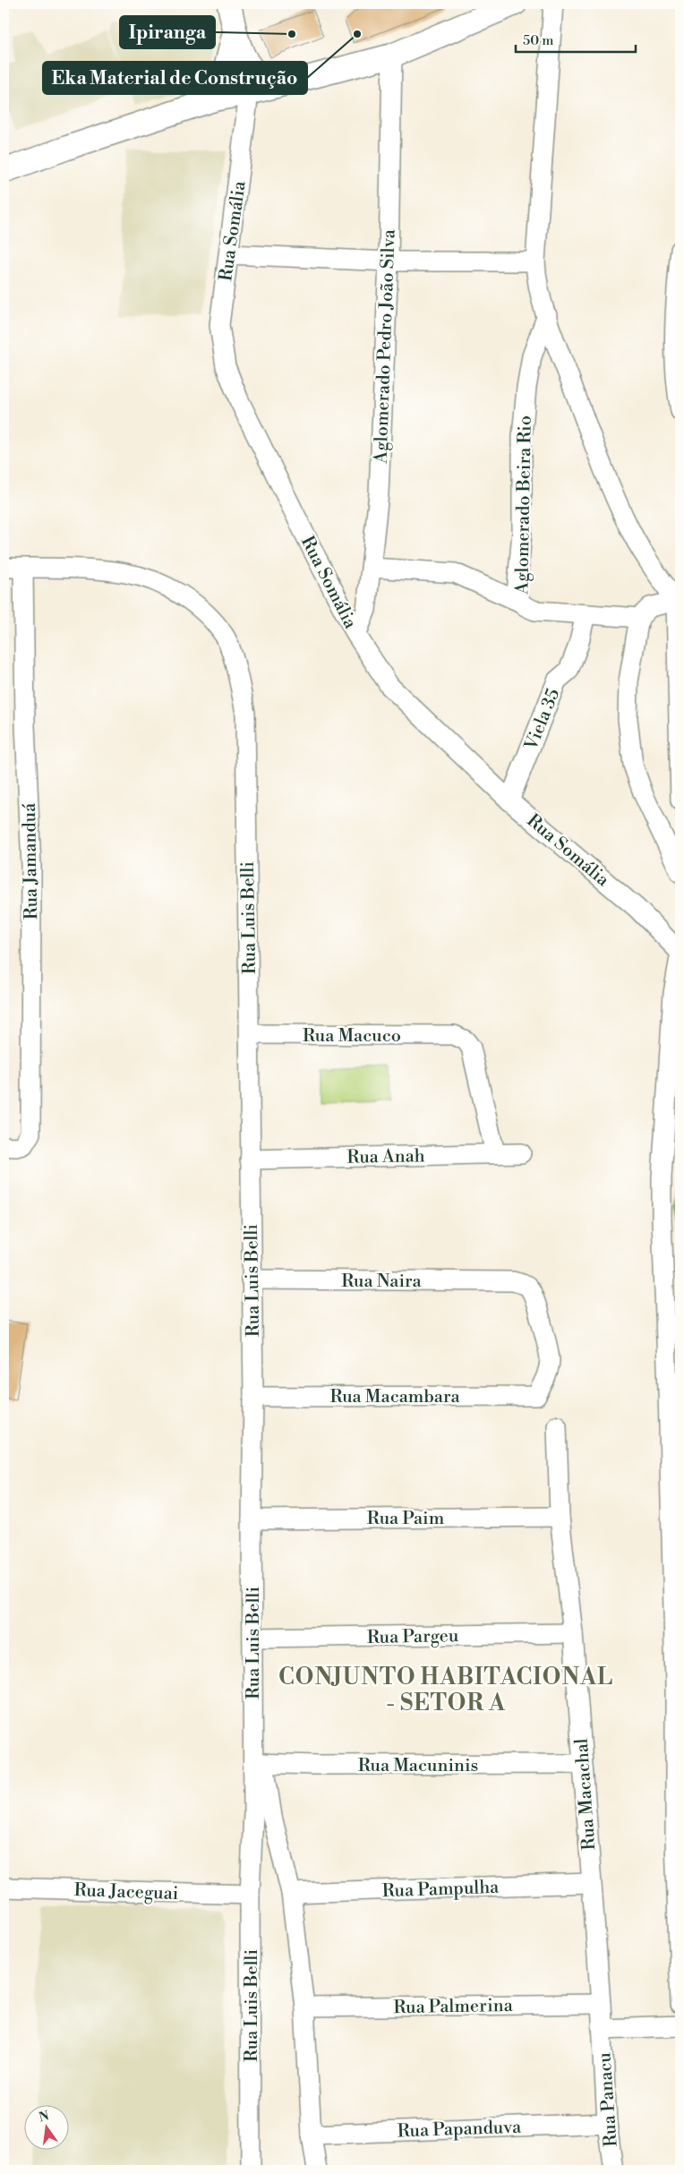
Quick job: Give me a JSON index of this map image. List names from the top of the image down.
{
  "streets": {
    "street": [
      "Rua Somália",
      "Aglomerado Pedro João Silva",
      "Aglomerado Beira Rio",
      "Viela 35",
      "Rua Jamanduá",
      "Rua Luis Belli",
      "Rua Macuco",
      "Rua Anah",
      "Rua Naira",
      "Rua Macambara",
      "Rua Paim",
      "Rua Pargeu",
      "Rua Macuninis",
      "Rua Macachal",
      "Rua Pampulha",
      "Rua Jaceguai",
      "Rua Palmerina",
      "Rua Panacu",
      "Rua Papanduva"
    ]
  },
  "crossings": [
    ["Rua Somália", "Aglomerado Pedro João Silva"],
    ["Rua Somália", "Viela 35"],
    ["Aglomerado Beira Rio", "Viela 35"],
    ["Rua Jamanduá", "Rua Luis Belli"],
    ["Rua Luis Belli", "Rua Macuco"],
    ["Rua Luis Belli", "Rua Anah"],
    ["Rua Luis Belli", "Rua Naira"],
    ["Rua Luis Belli", "Rua Macambara"],
    ["Rua Luis Belli", "Rua Paim"],
    ["Rua Luis Belli", "Rua Pargeu"],
    ["Rua Luis Belli", "Rua Macuninis"],
    ["Rua Luis Belli", "Rua Jaceguai"],
    ["Rua Macuco", "Rua Anah"],
    ["Rua Naira", "Rua Macambara"],
    ["Rua Paim", "Rua Macachal"],
    ["Rua Pargeu", "Rua Macachal"],
    ["Rua Macuninis", "Rua Macachal"],
    ["Rua Macachal", "Rua Pampulha"],
    ["Rua Macachal", "Rua Palmerina"],
    ["Rua Macachal", "Rua Panacu"],
    ["Rua Panacu", "Rua Papanduva"]
  ],
  "districts": ["CONJUNTO HABITACIONAL - SETOR A"],
  "places": ["Ipiranga", "Eka Material de Construção"],
  "scale_bar": "50 m",
  "north": "top"
}
